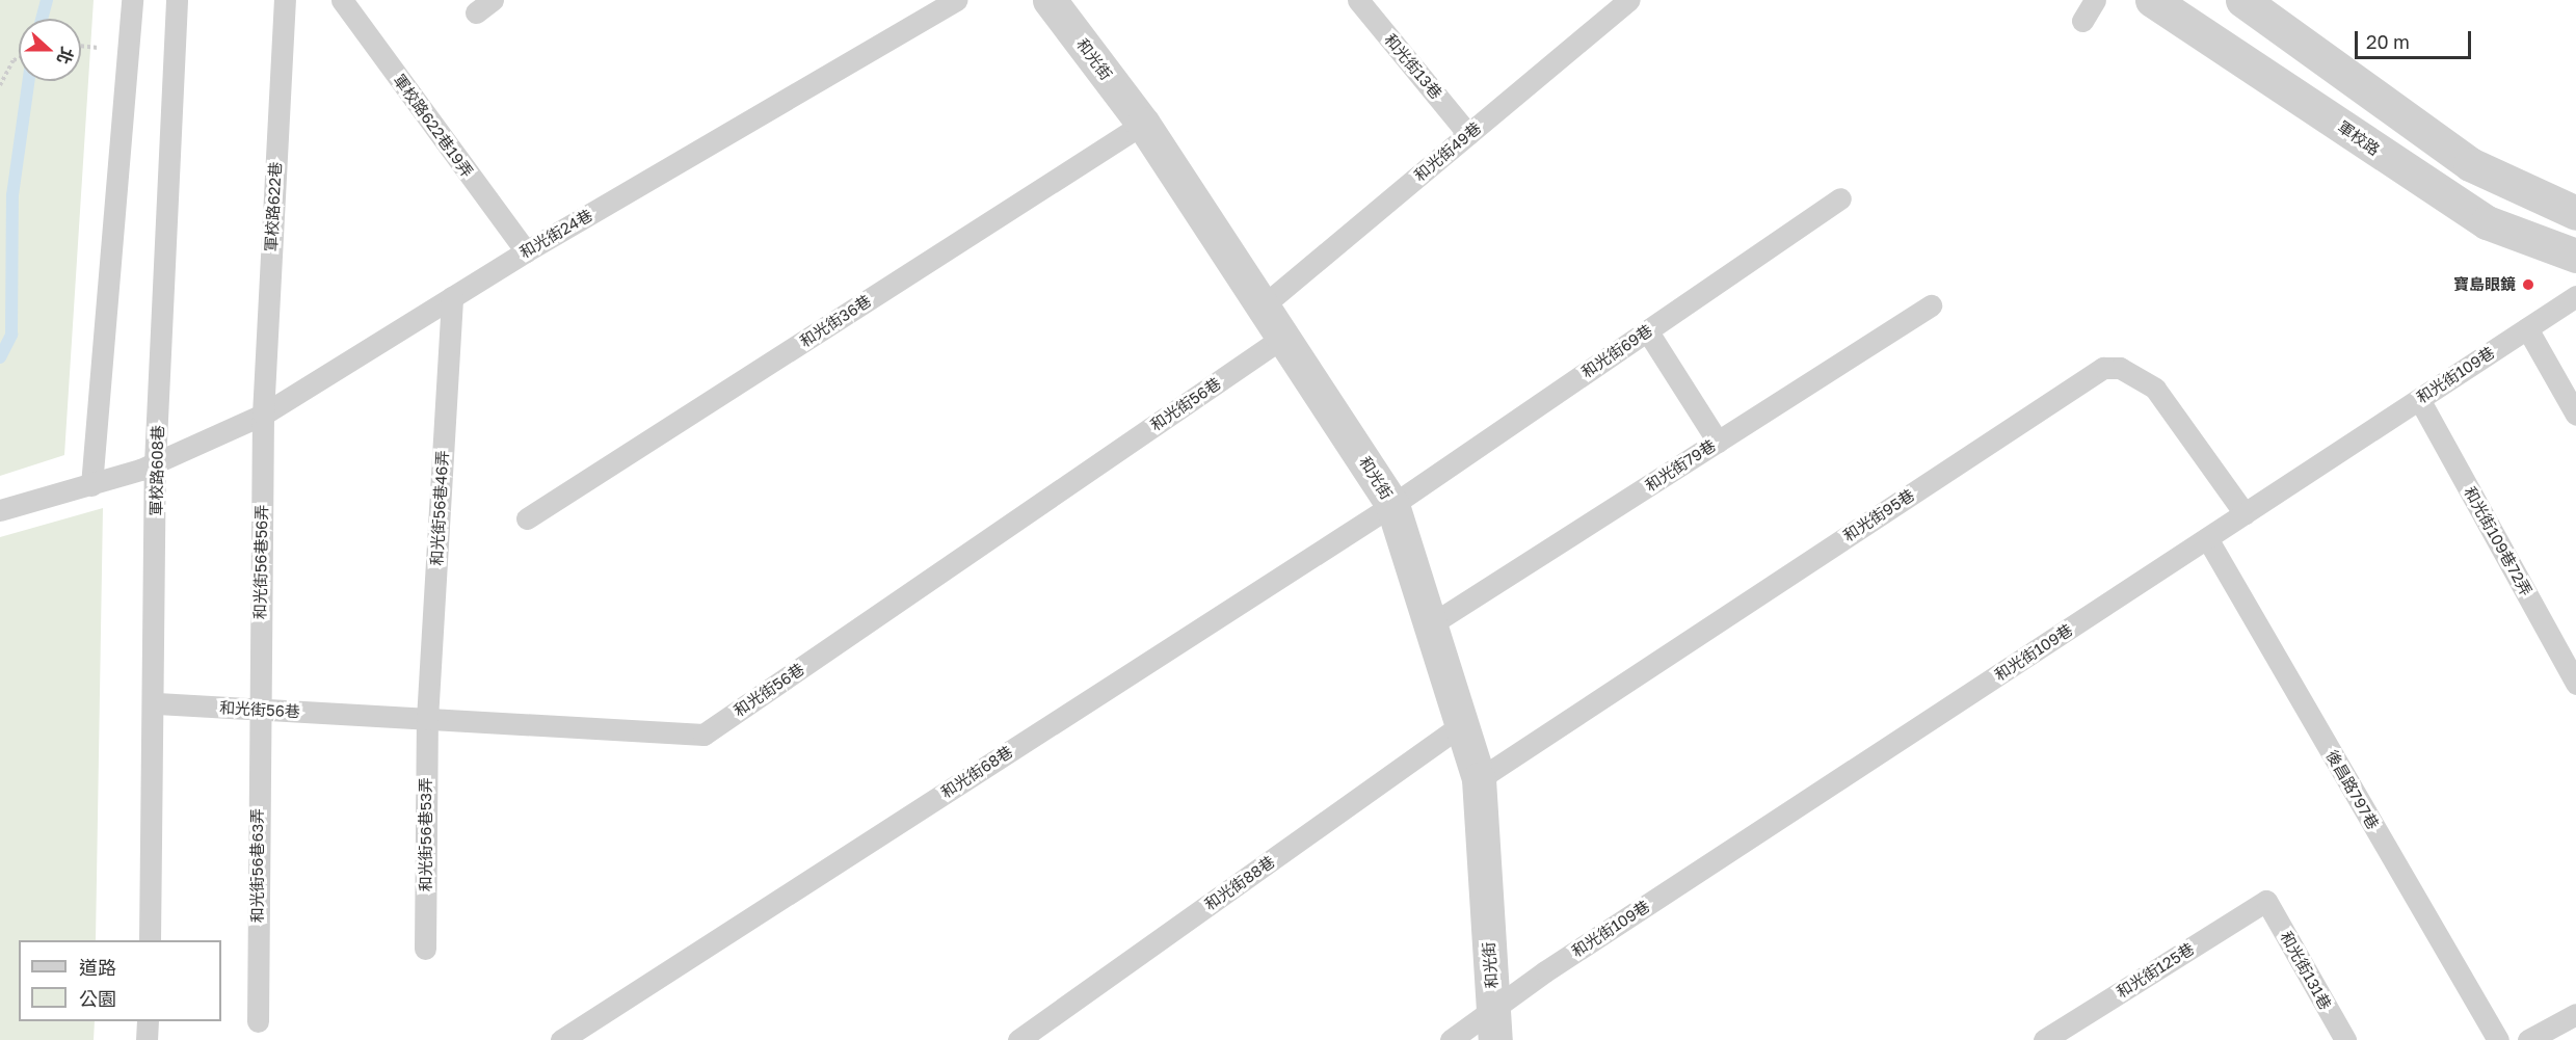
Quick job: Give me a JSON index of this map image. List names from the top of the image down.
{
  "streets": {
    "street": ["和光街", "軍校路"],
    "lane": [
      "和光街13巷",
      "軍校路622巷19弄",
      "和光街49巷",
      "軍校路622巷",
      "和光街24巷",
      "和光街36巷",
      "和光街69巷",
      "和光街109巷",
      "和光街56巷",
      "和光街79巷",
      "軍校路608巷",
      "和光街56巷46弄",
      "和光街95巷",
      "和光街109巷72弄",
      "和光街56巷56弄",
      "和光街68巷",
      "後昌路797巷",
      "和光街56巷53弄",
      "和光街56巷63弄",
      "和光街88巷",
      "和光街125巷",
      "和光街131巷"
    ]
  },
  "crossings": [
    ["和光街", "和光街49巷"],
    ["和光街", "和光街36巷"],
    ["和光街", "和光街69巷"],
    ["和光街", "和光街109巷"],
    ["和光街", "和光街56巷"],
    ["和光街", "和光街79巷"],
    ["和光街", "和光街95巷"],
    ["和光街", "和光街68巷"],
    ["和光街", "和光街88巷"],
    ["和光街13巷", "和光街49巷"],
    ["軍校路622巷19弄", "和光街24巷"],
    ["軍校路622巷", "和光街24巷"],
    ["軍校路622巷", "和光街56巷56弄"],
    ["和光街24巷", "軍校路608巷"],
    ["和光街24巷", "和光街56巷46弄"],
    ["和光街24巷", "和光街56巷56弄"],
    ["和光街69巷", "和光街68巷"],
    ["和光街109巷", "和光街95巷"],
    ["和光街109巷", "和光街109巷72弄"],
    ["和光街109巷", "後昌路797巷"],
    ["和光街56巷", "軍校路608巷"],
    ["和光街56巷", "和光街56巷46弄"],
    ["和光街56巷", "和光街56巷56弄"],
    ["和光街56巷", "和光街56巷53弄"],
    ["和光街56巷", "和光街56巷63弄"],
    ["和光街56巷46弄", "和光街56巷53弄"],
    ["和光街56巷56弄", "和光街56巷63弄"],
    ["和光街125巷", "和光街131巷"]
  ],
  "places": ["寶島眼鏡"],
  "legend": ["道路", "公園"],
  "scale_bar": "20 m",
  "north": "right"
}
